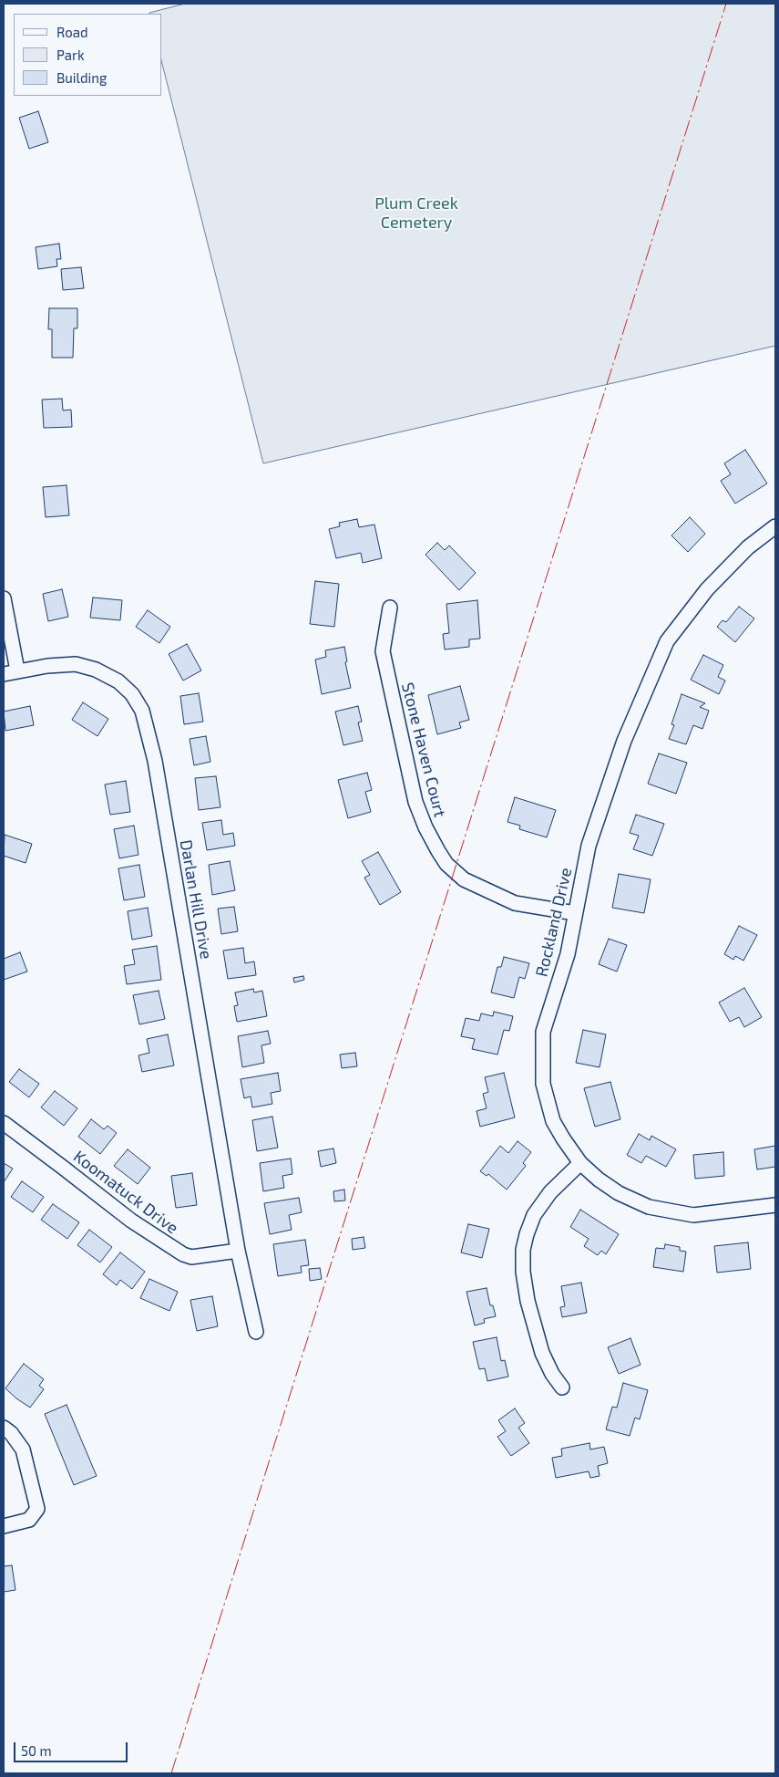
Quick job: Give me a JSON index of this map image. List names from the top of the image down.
{
  "streets": {
    "street": [
      "Stone Haven Court",
      "Darlan Hill Drive",
      "Rockland Drive",
      "Koomatuck Drive"
    ]
  },
  "crossings": [
    ["Stone Haven Court", "Rockland Drive"],
    ["Darlan Hill Drive", "Koomatuck Drive"]
  ],
  "parks": ["Plum Creek Cemetery"],
  "legend": ["Road", "Park", "Building"],
  "scale_bar": "50 m"
}
